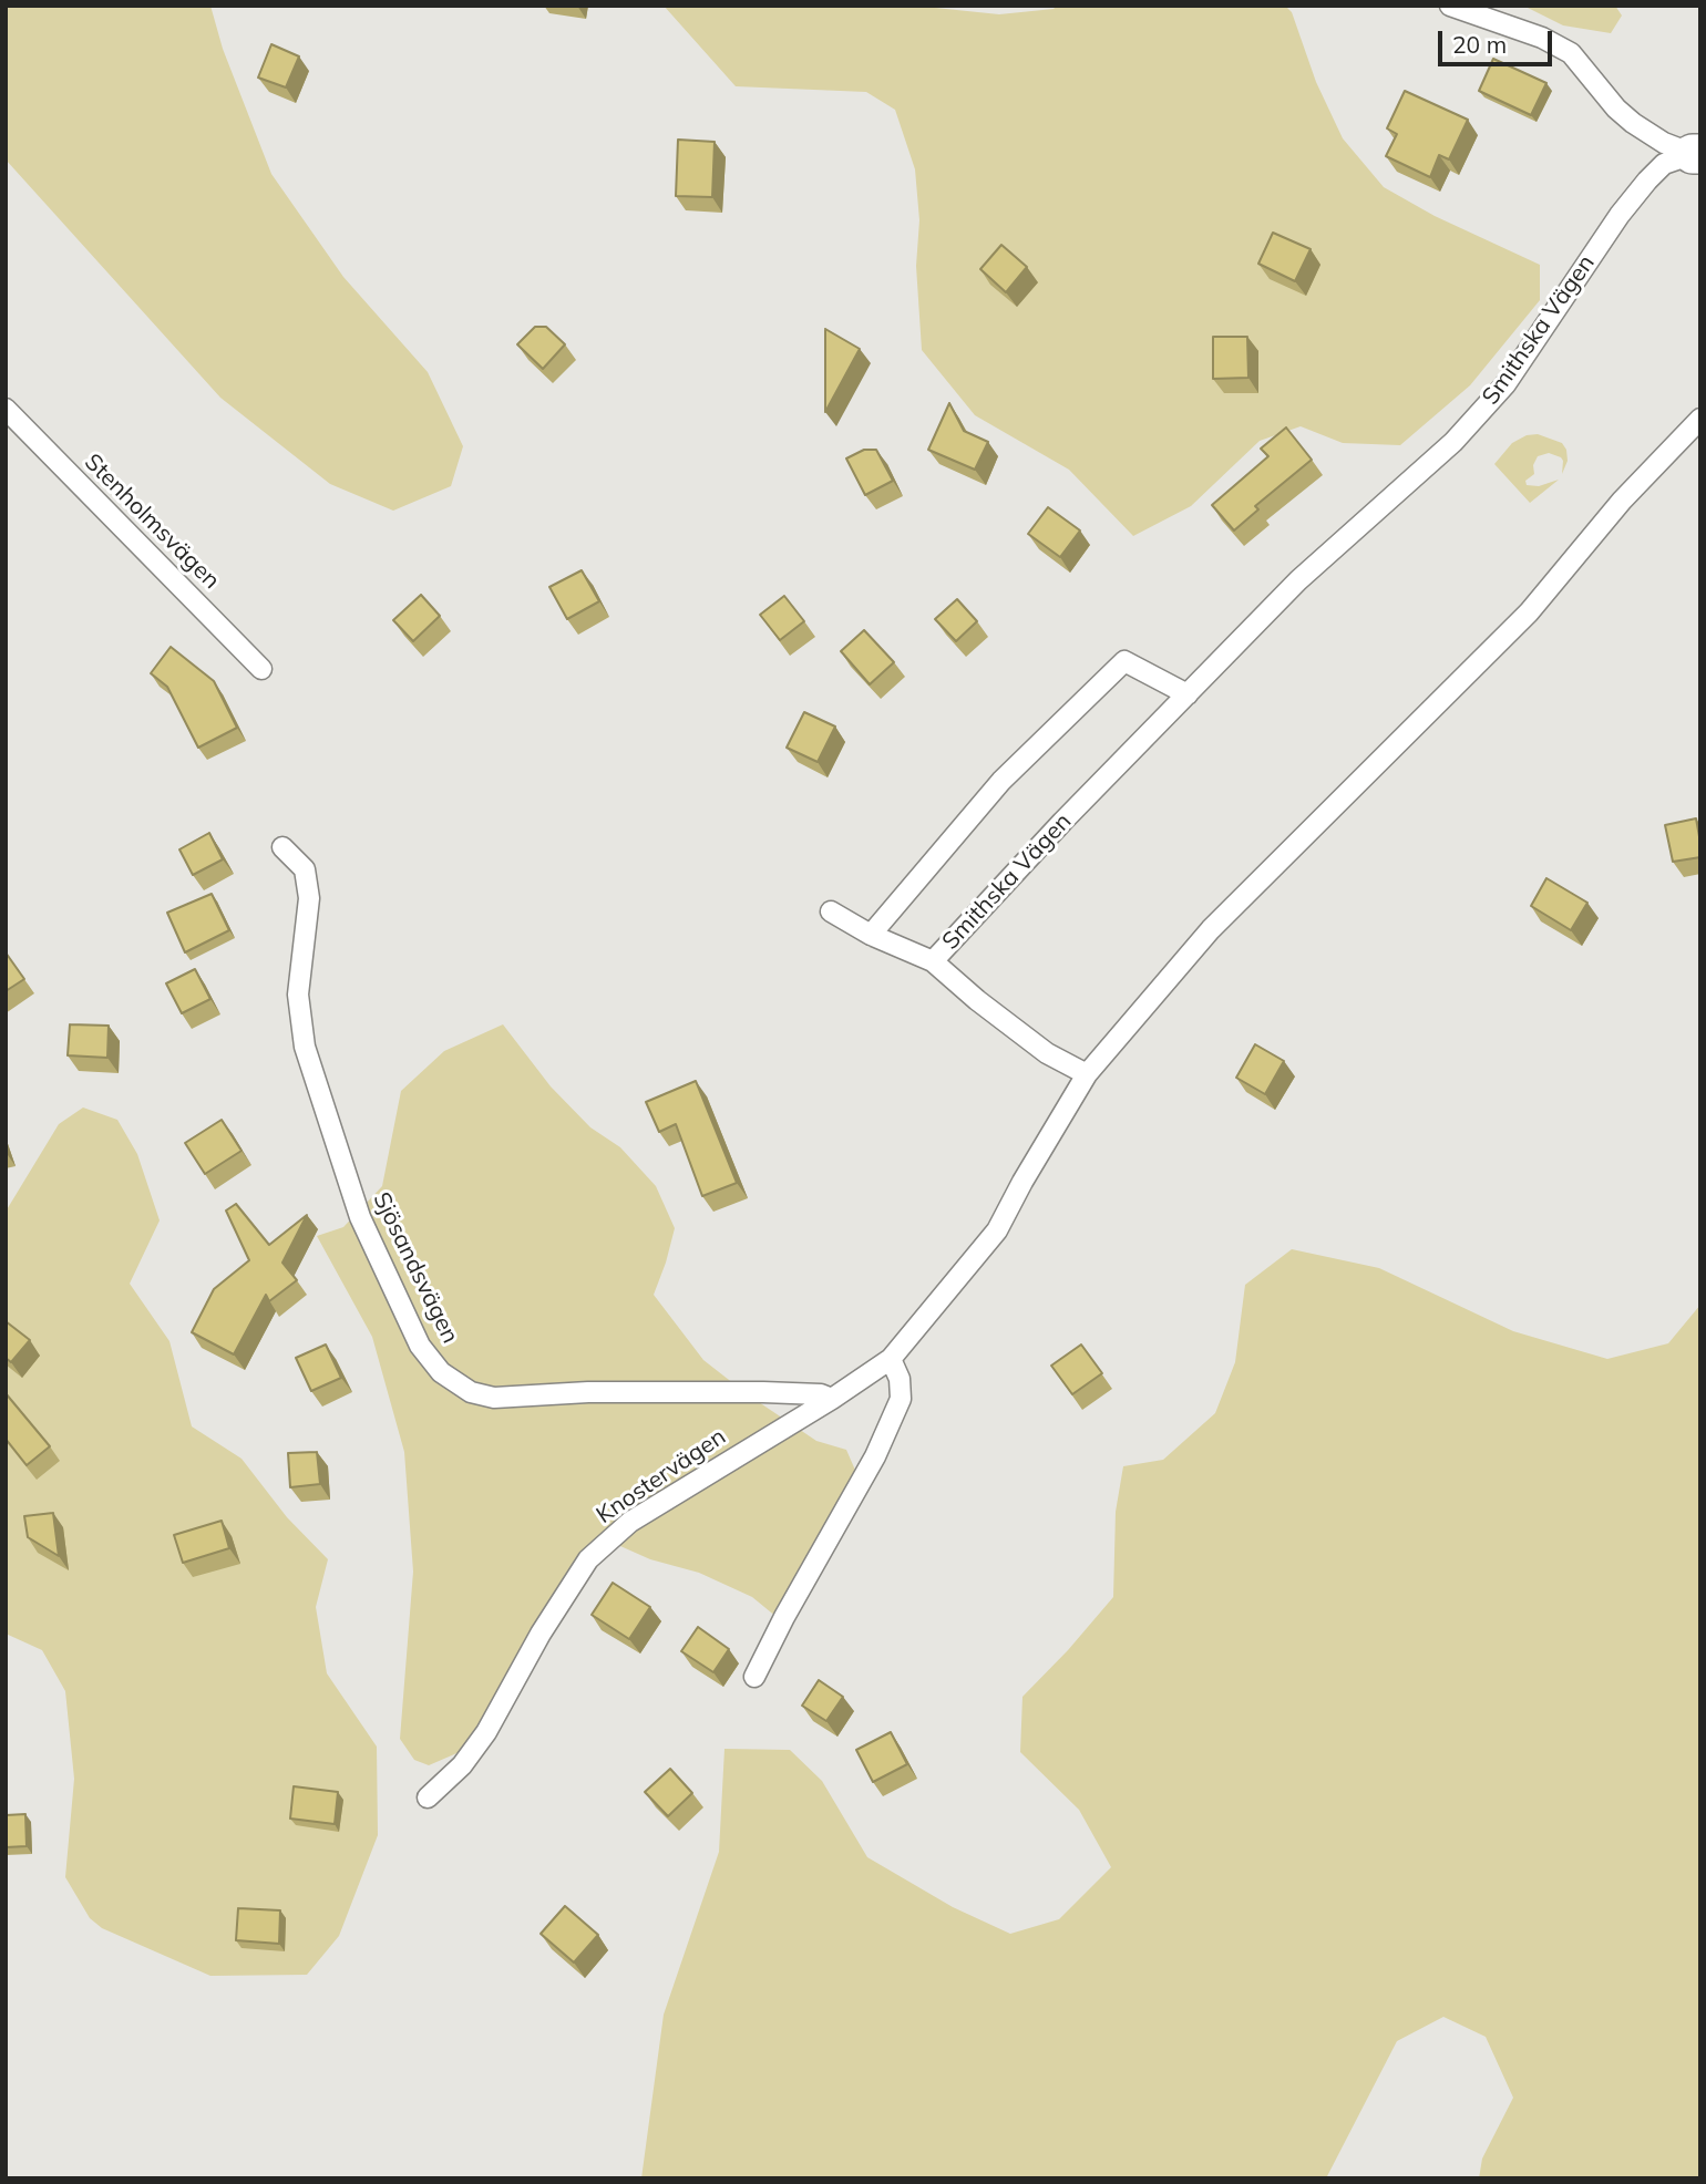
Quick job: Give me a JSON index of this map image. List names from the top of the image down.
{
  "streets": {
    "lane": [
      "Smithska Vägen",
      "Stenholmsvägen",
      "Sjösandsvägen",
      "Knostervägen"
    ]
  },
  "crossings": [
    ["Smithska Vägen", "Knostervägen"],
    ["Sjösandsvägen", "Knostervägen"]
  ],
  "scale_bar": "20 m"
}
